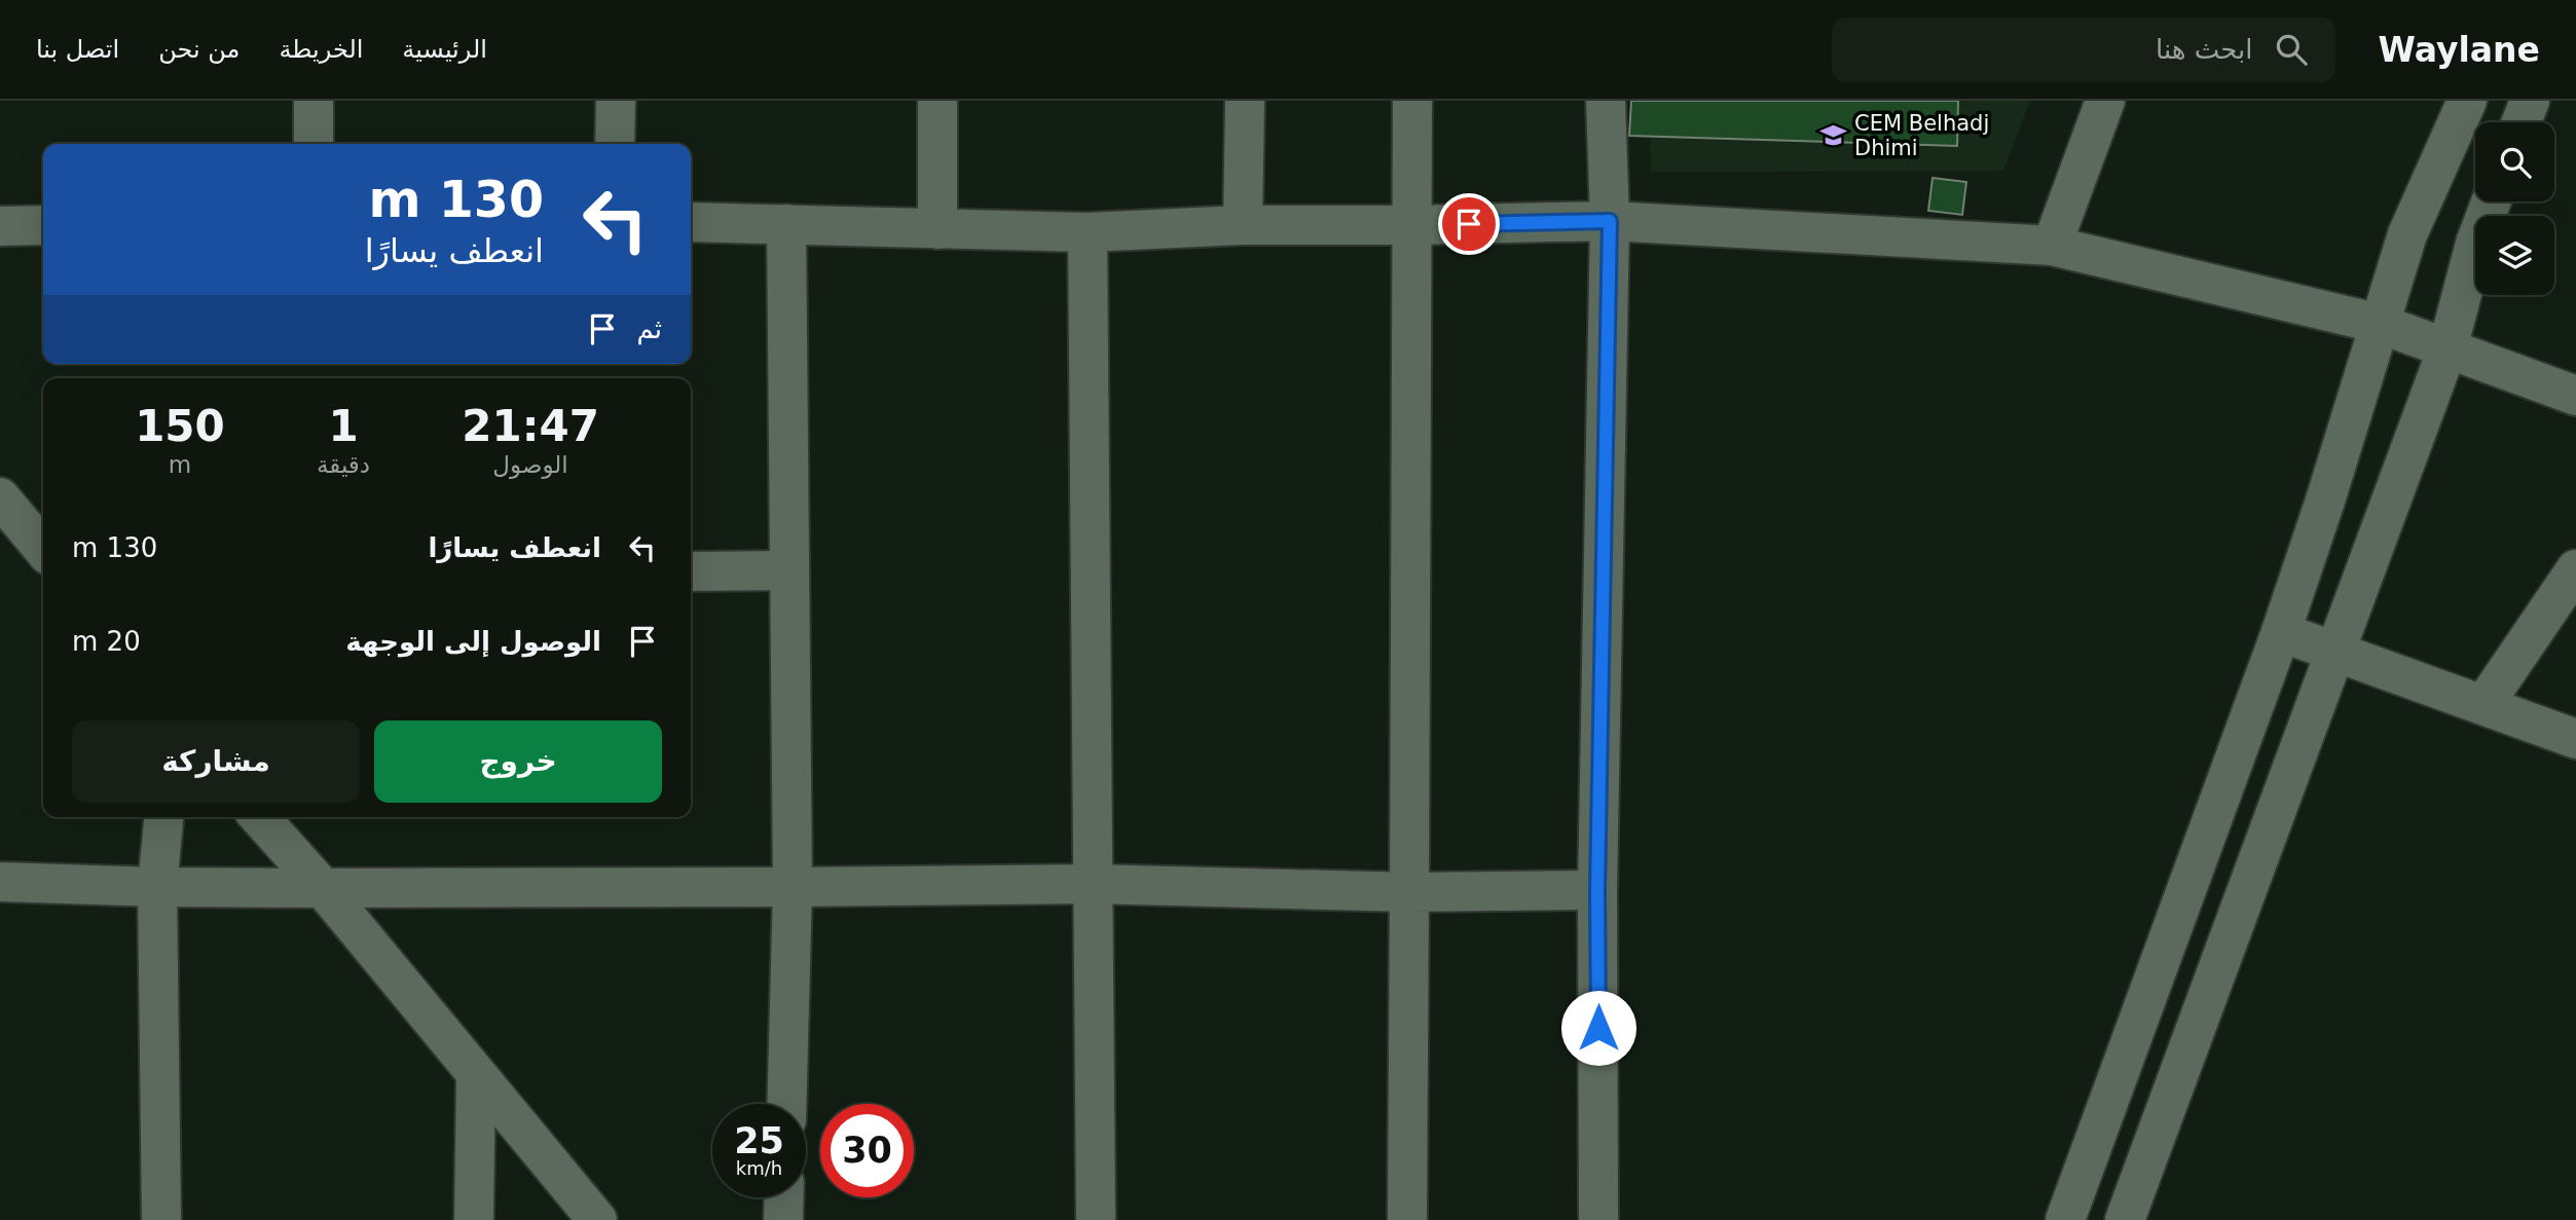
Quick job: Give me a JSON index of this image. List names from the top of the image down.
{
  "places": {
    "school or university": ["CEM Belhadj Dhimi"]
  },
  "page": {
    "header": "Waylane",
    "search": "ابحث هنا",
    "nav": [
      "الرئيسية",
      "الخريطة",
      "من نحن",
      "اتصل بنا"
    ],
    "turn": ["130 m", "انعطف يسارًا"],
    "then": "ثم",
    "eta": [
      "21:47",
      "الوصول",
      "1",
      "دقيقة",
      "150",
      "m"
    ],
    "list": [
      {
        "name": "انعطف يسارًا",
        "value": "130 m"
      },
      {
        "name": "الوصول إلى الوجهة",
        "value": "20 m"
      }
    ],
    "buttons": ["خروج", "مشاركة"],
    "speed": "25 km/h",
    "limit": "30"
  }
}
